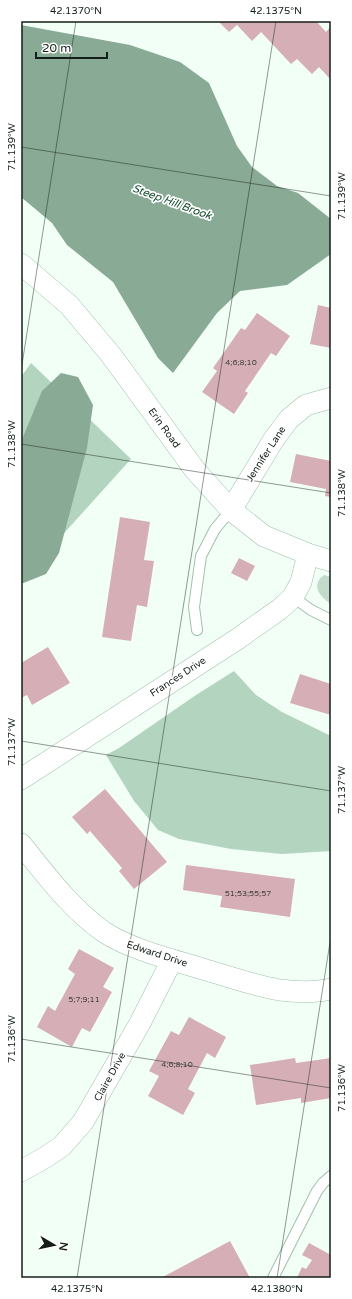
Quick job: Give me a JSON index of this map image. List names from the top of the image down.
{
  "streets": {
    "street": [
      "Erin Road",
      "Jennifer Lane",
      "Frances Drive",
      "Edward Drive",
      "Claire Drive"
    ]
  },
  "crossings": [
    ["Erin Road", "Jennifer Lane"],
    ["Erin Road", "Frances Drive"],
    ["Edward Drive", "Claire Drive"]
  ],
  "water": ["Steep Hill Brook"],
  "house_numbers": [
    "4;6;8;10",
    "51;53;55;57",
    "5;7;9;11",
    "4;6;8;10"
  ],
  "scale_bar": "20 m",
  "north": "right",
  "coordinates": [
    "42.1370°N",
    "42.1375°N",
    "71.139°W",
    "71.138°W",
    "71.137°W",
    "71.136°W",
    "42.1380°N"
  ]
}
